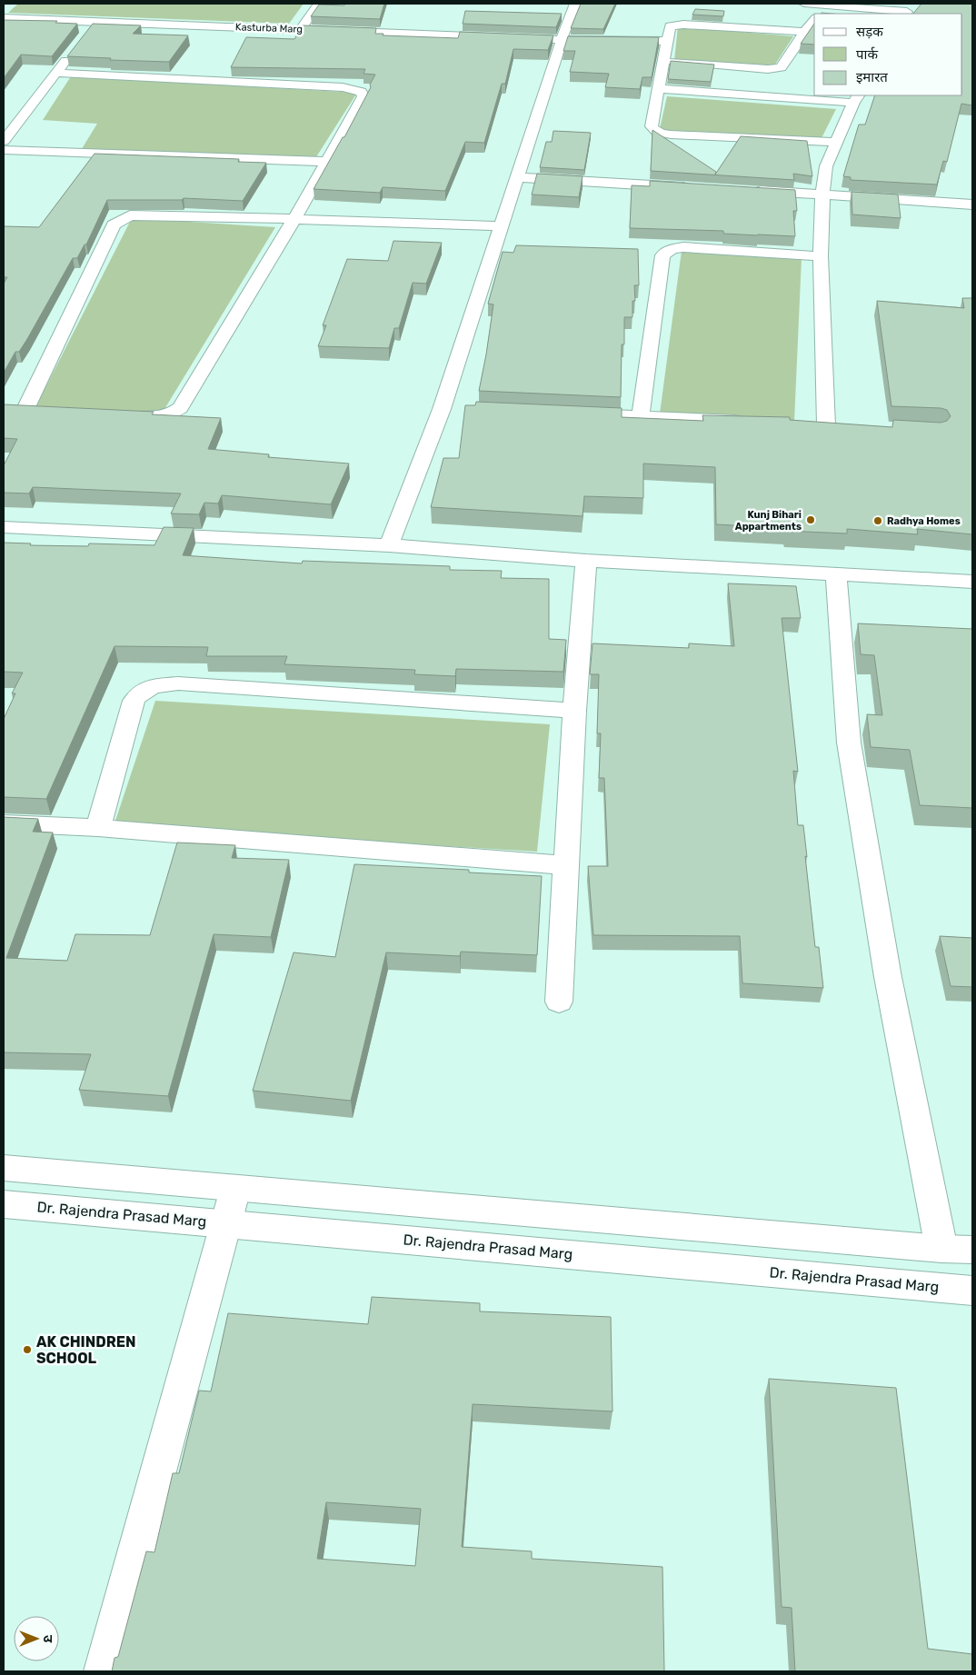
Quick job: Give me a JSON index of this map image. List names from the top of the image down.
{
  "streets": {
    "street": ["Kasturba Marg", "Dr. Rajendra Prasad Marg"]
  },
  "places": ["Kunj Bihari Appartments", "Radhya Homes", "AK CHINDREN SCHOOL"],
  "legend": ["सड़क", "पार्क", "इमारत"],
  "north": "right"
}
